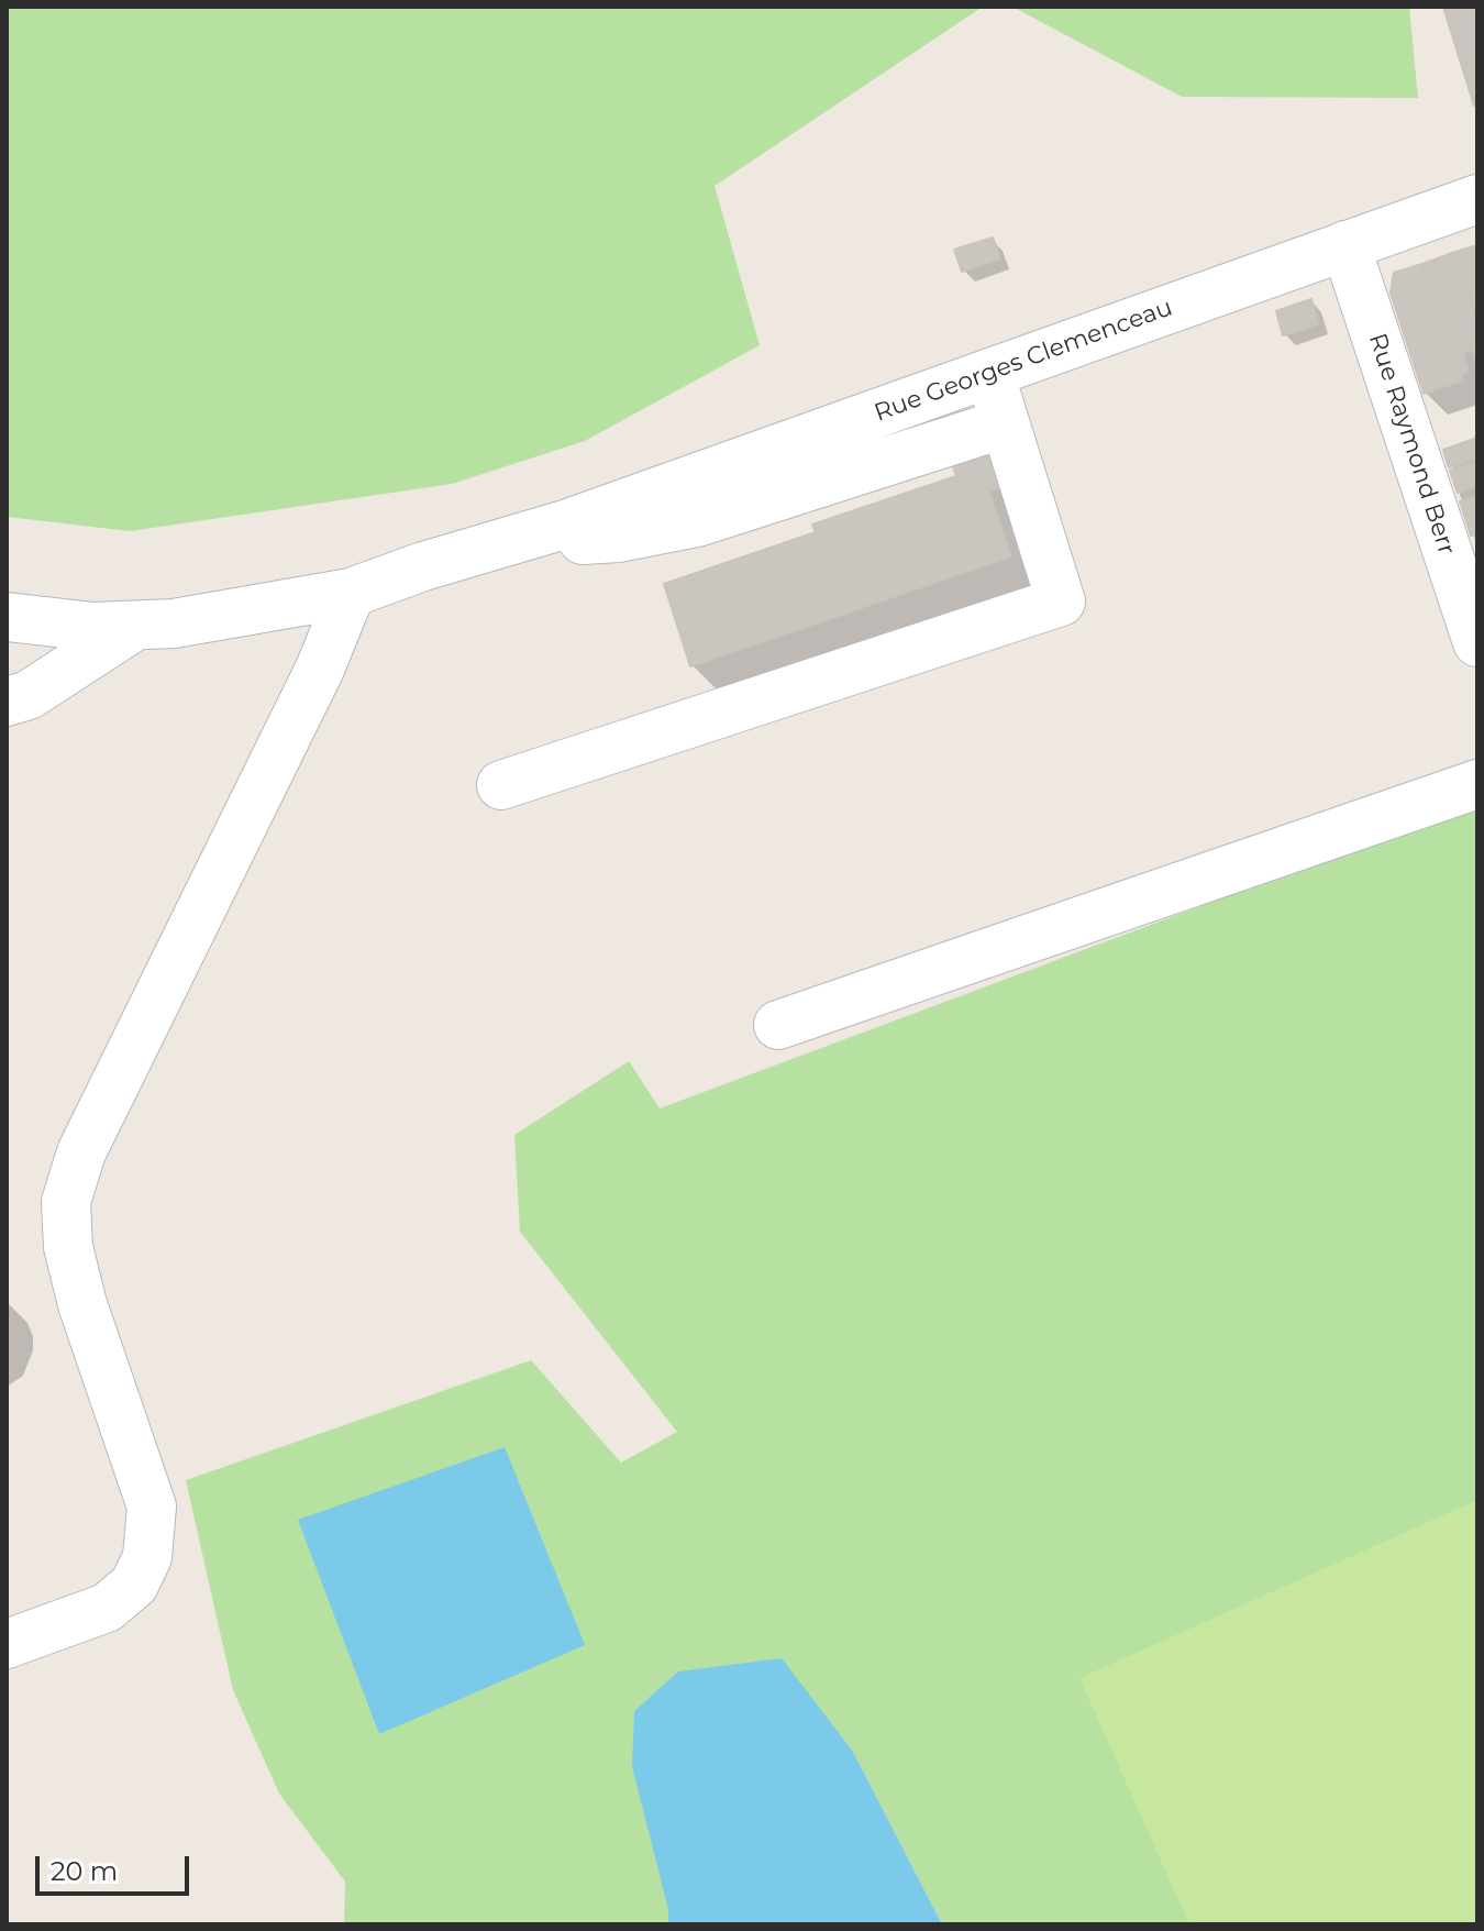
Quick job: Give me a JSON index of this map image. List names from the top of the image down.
{
  "streets": {
    "street": ["Rue Georges Clemenceau", "Rue Raymond Berr"]
  },
  "crossings": [
    ["Rue Georges Clemenceau", "Rue Raymond Berr"]
  ],
  "scale_bar": "20 m"
}
